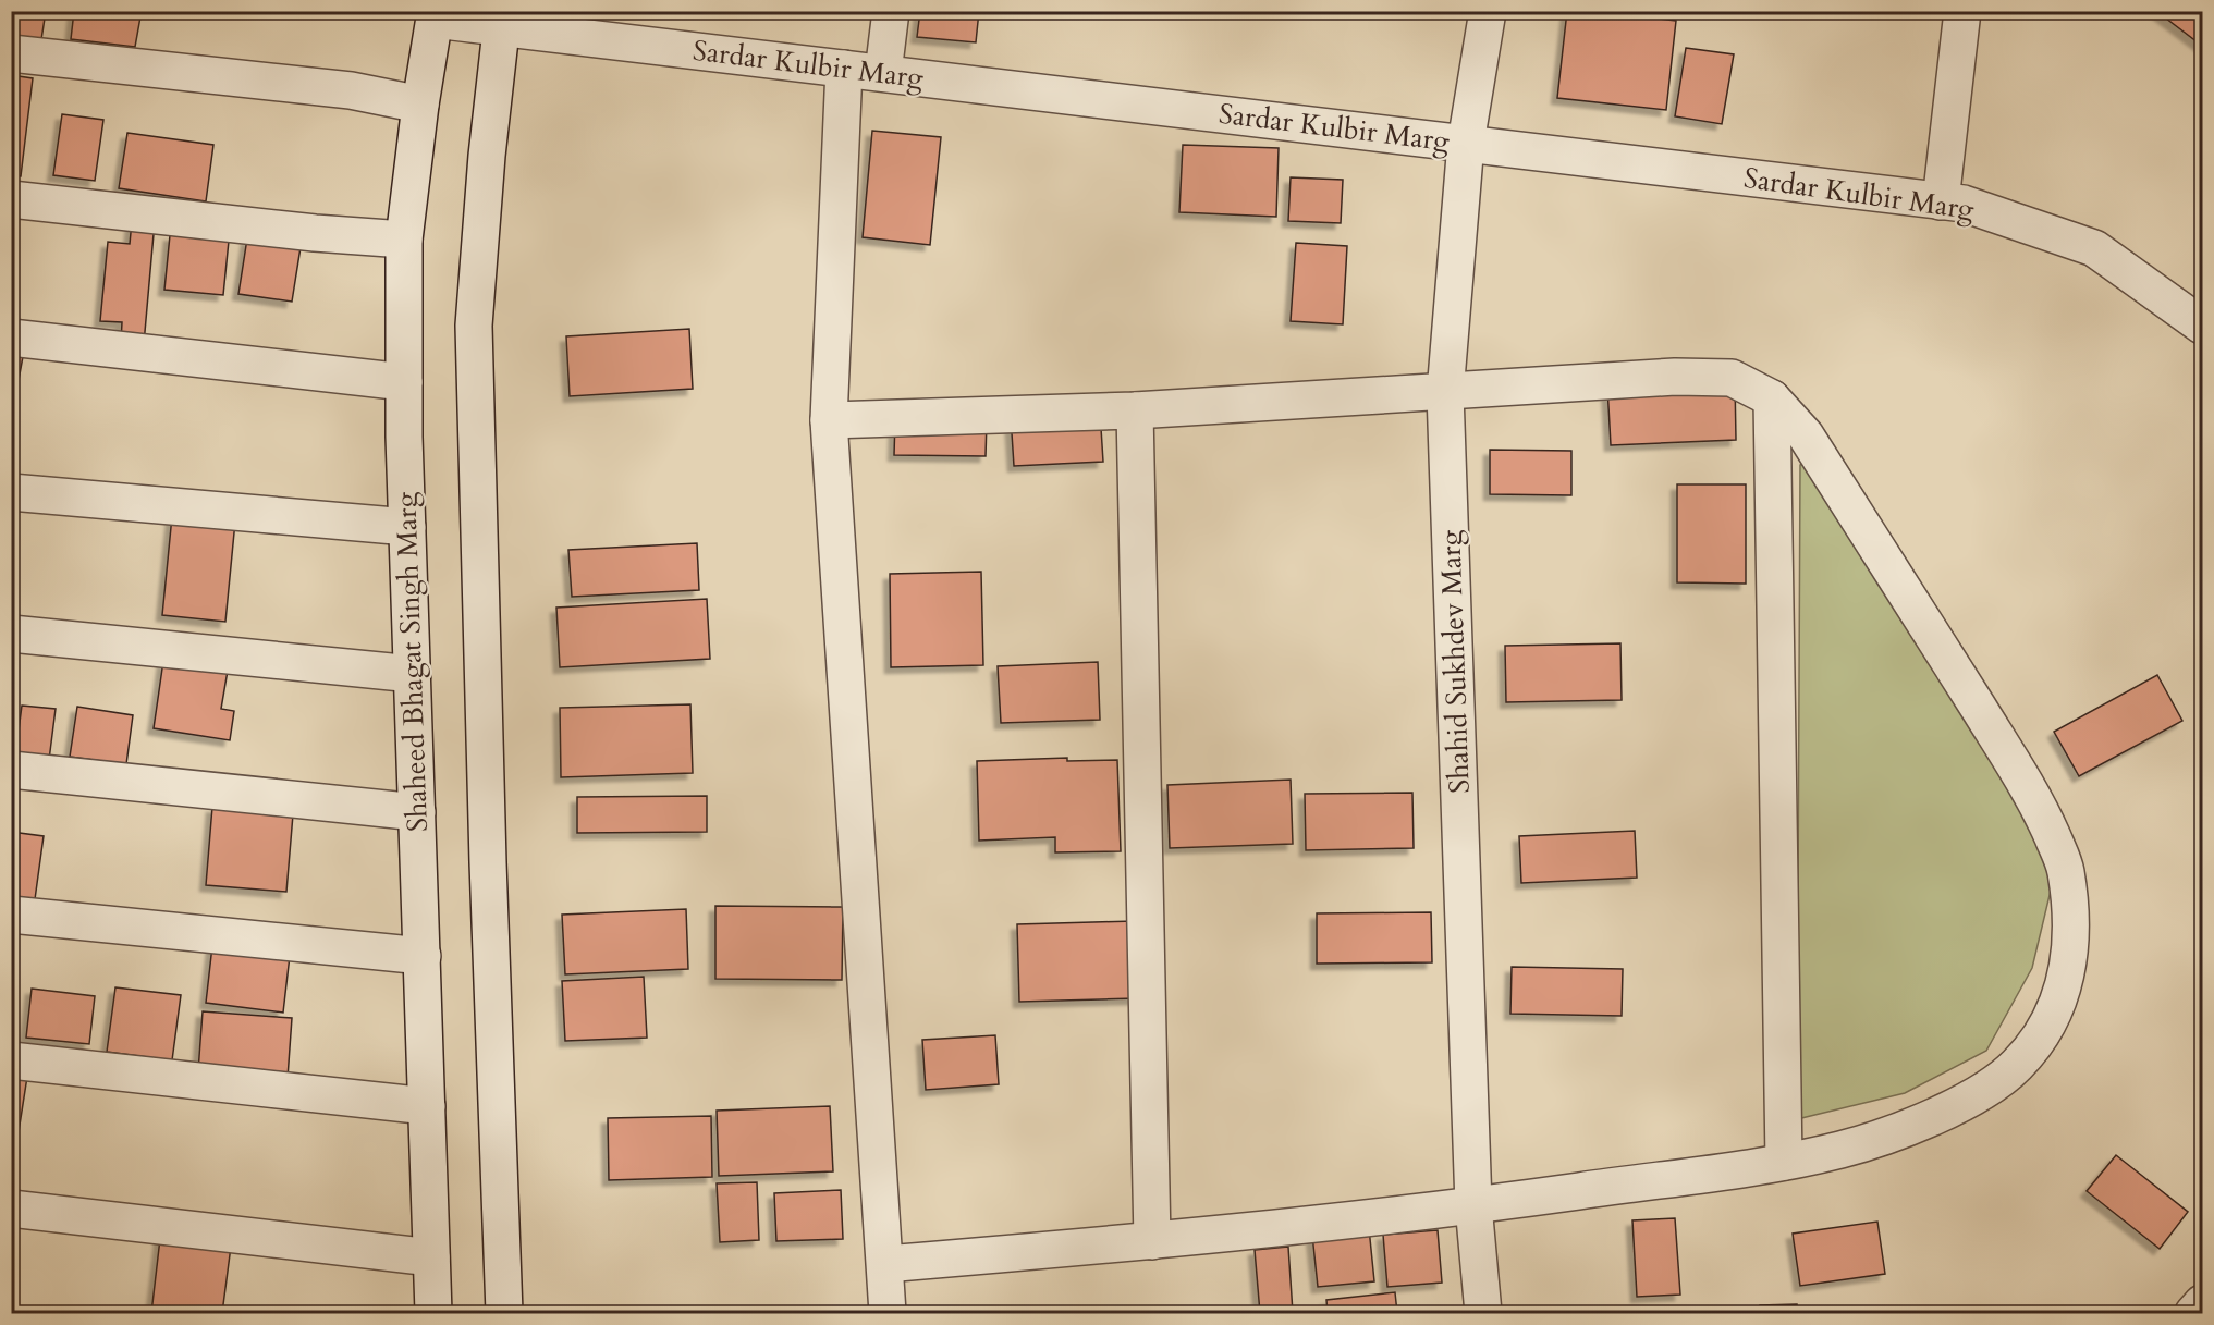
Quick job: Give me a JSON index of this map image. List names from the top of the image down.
{
  "streets": {
    "street": ["Sardar Kulbir Marg", "Shaheed Bhagat Singh Marg", "Shahid Sukhdev Marg"]
  },
  "crossings": [
    ["Sardar Kulbir Marg", "Shaheed Bhagat Singh Marg"],
    ["Sardar Kulbir Marg", "Shahid Sukhdev Marg"]
  ]
}
